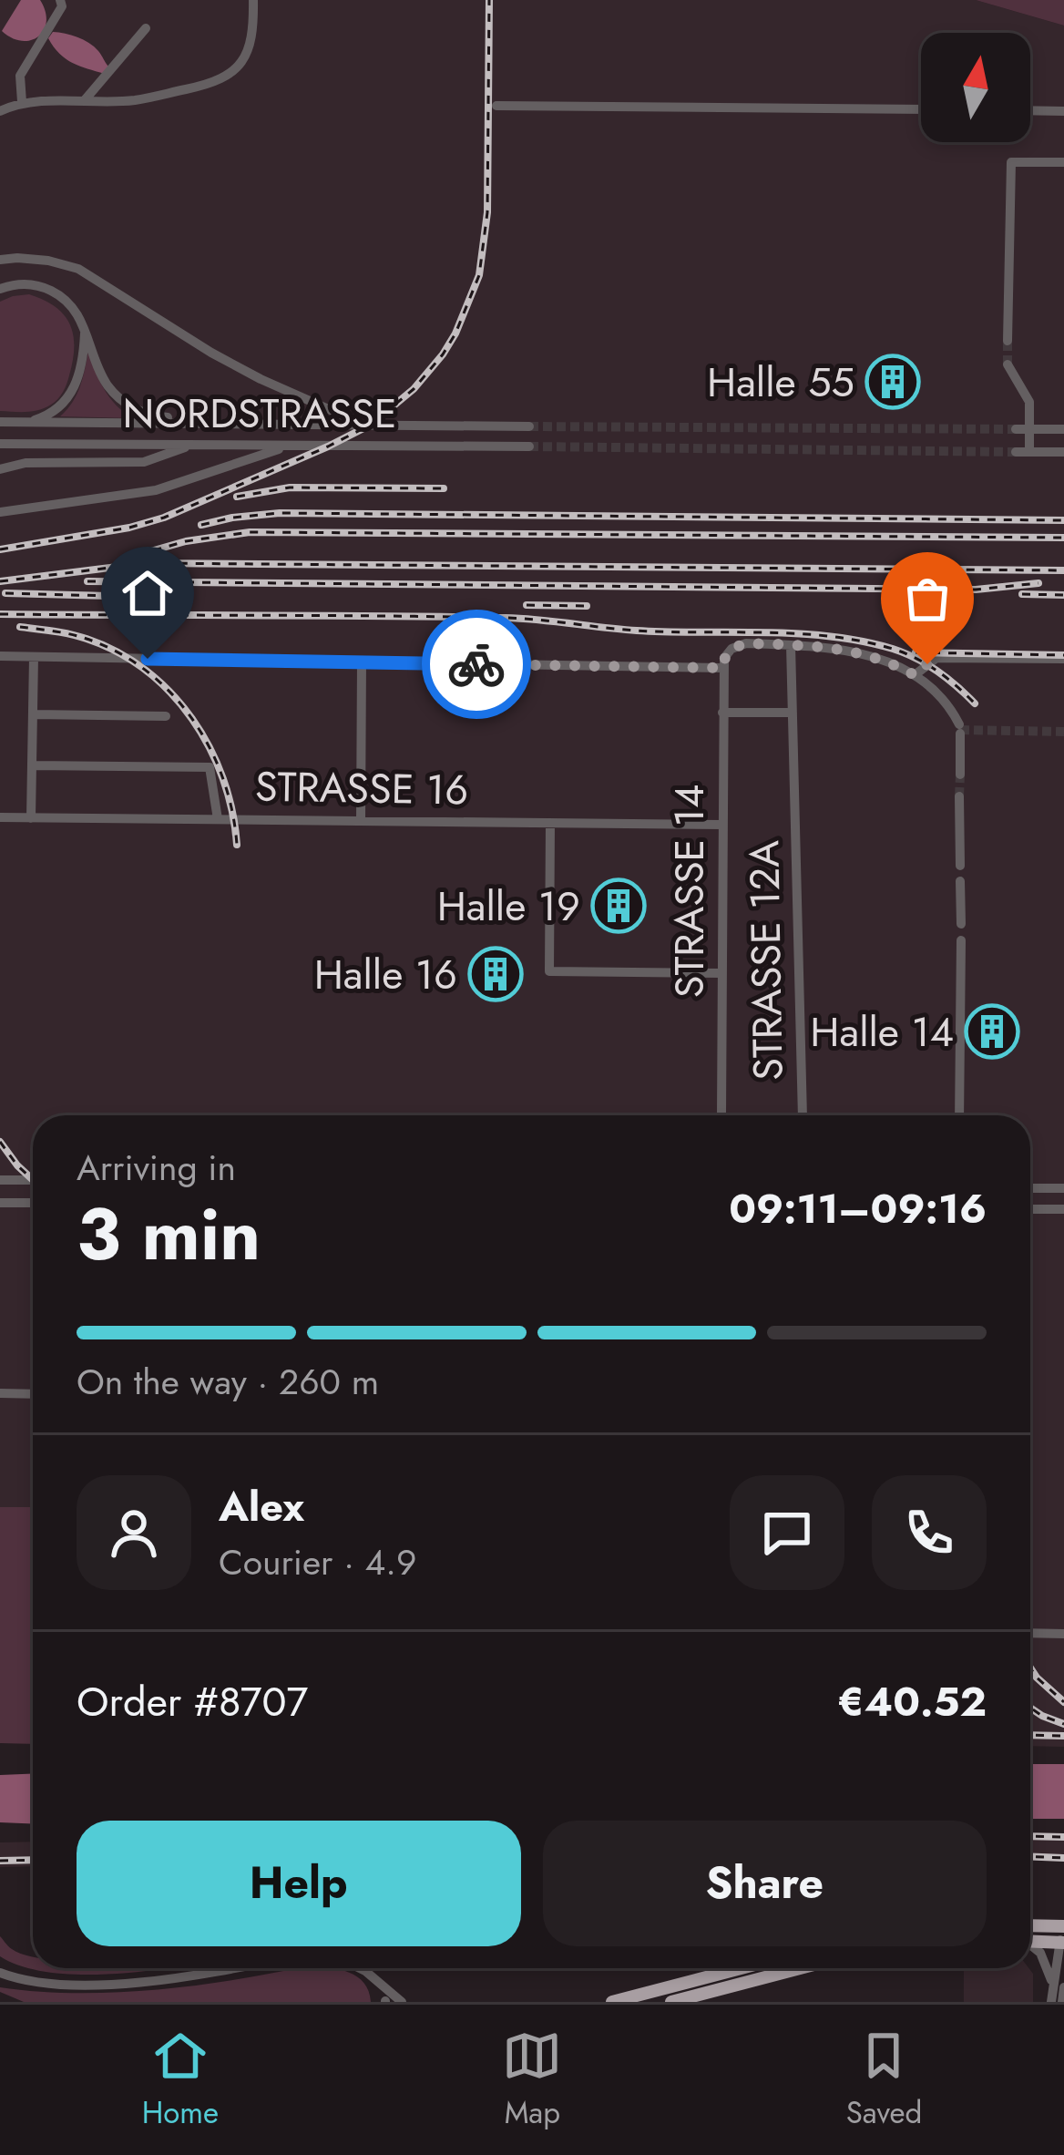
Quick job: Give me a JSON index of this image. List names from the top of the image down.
{
  "streets": {
    "street": [
      "NORDSTRASSE",
      "STRASSE 16",
      "STRASSE 14",
      "STRASSE 12A"
    ]
  },
  "crossings": [
    ["STRASSE 16", "STRASSE 14"]
  ],
  "places": {
    "building": [
      "Halle 55",
      "Halle 19",
      "Halle 16",
      "Halle 14"
    ]
  },
  "north": "top",
  "page": {
    "heading": ["3 min", "Arriving in", "09:11–09:16"],
    "panel": [
      "Alex",
      "Courier · 4.9",
      "Order #8707",
      "€40.52"
    ],
    "bar": "On the way · 260 m",
    "buttons": ["Help", "Share"],
    "tabs": ["Home", "Map", "Saved"]
  }
}
